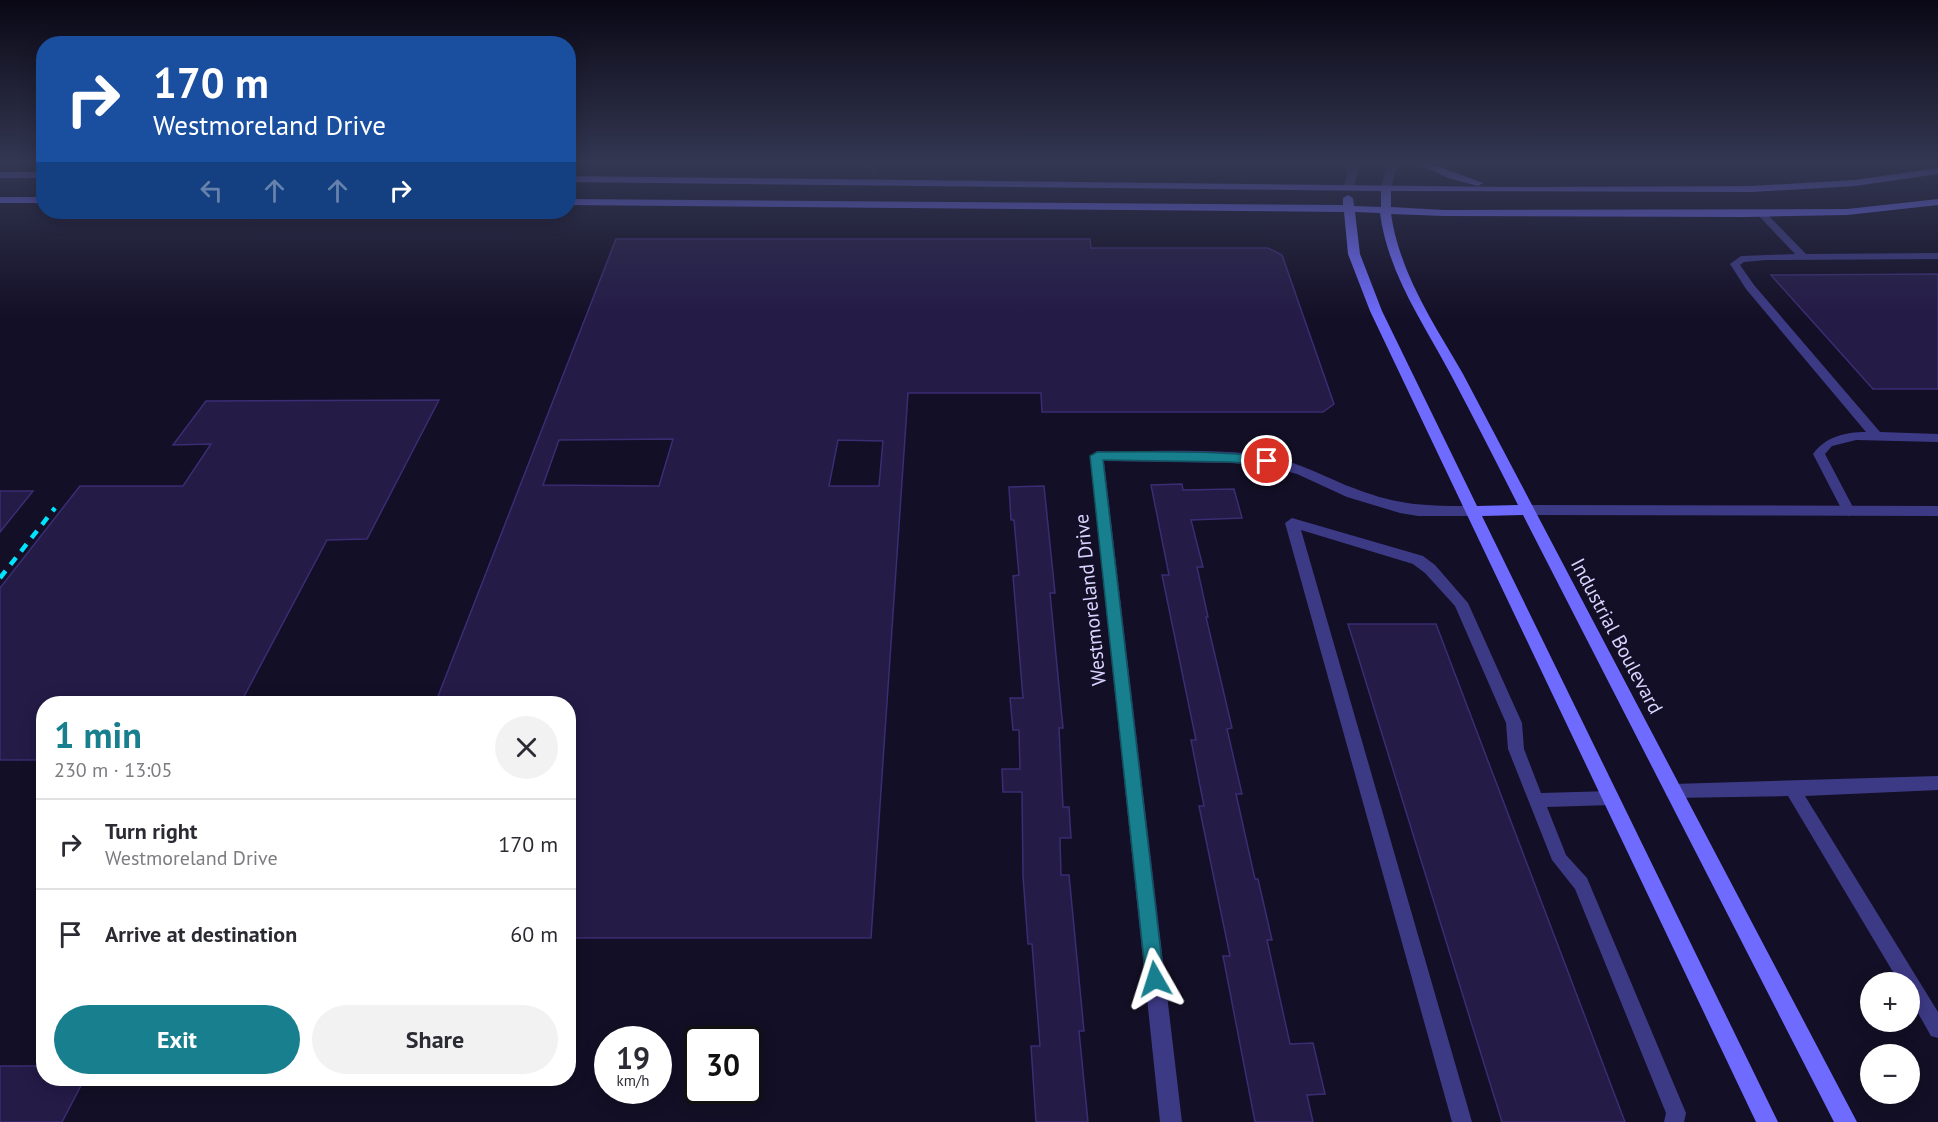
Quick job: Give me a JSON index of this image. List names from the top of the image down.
{
  "streets": {
    "main road": ["Industrial Boulevard"],
    "street": ["Westmoreland Drive"]
  },
  "page": {
    "turn": ["170 m", "Westmoreland Drive"],
    "heading": ["1 min", "230 m · 13:05"],
    "list": [
      {
        "name": "Turn right",
        "note": "Westmoreland Drive",
        "value": "170 m"
      },
      {
        "name": "Arrive at destination",
        "value": "60 m"
      }
    ],
    "map_buttons": ["+", "−"],
    "buttons": ["Exit", "Share"],
    "speed": "19 km/h",
    "limit": "30"
  }
}
